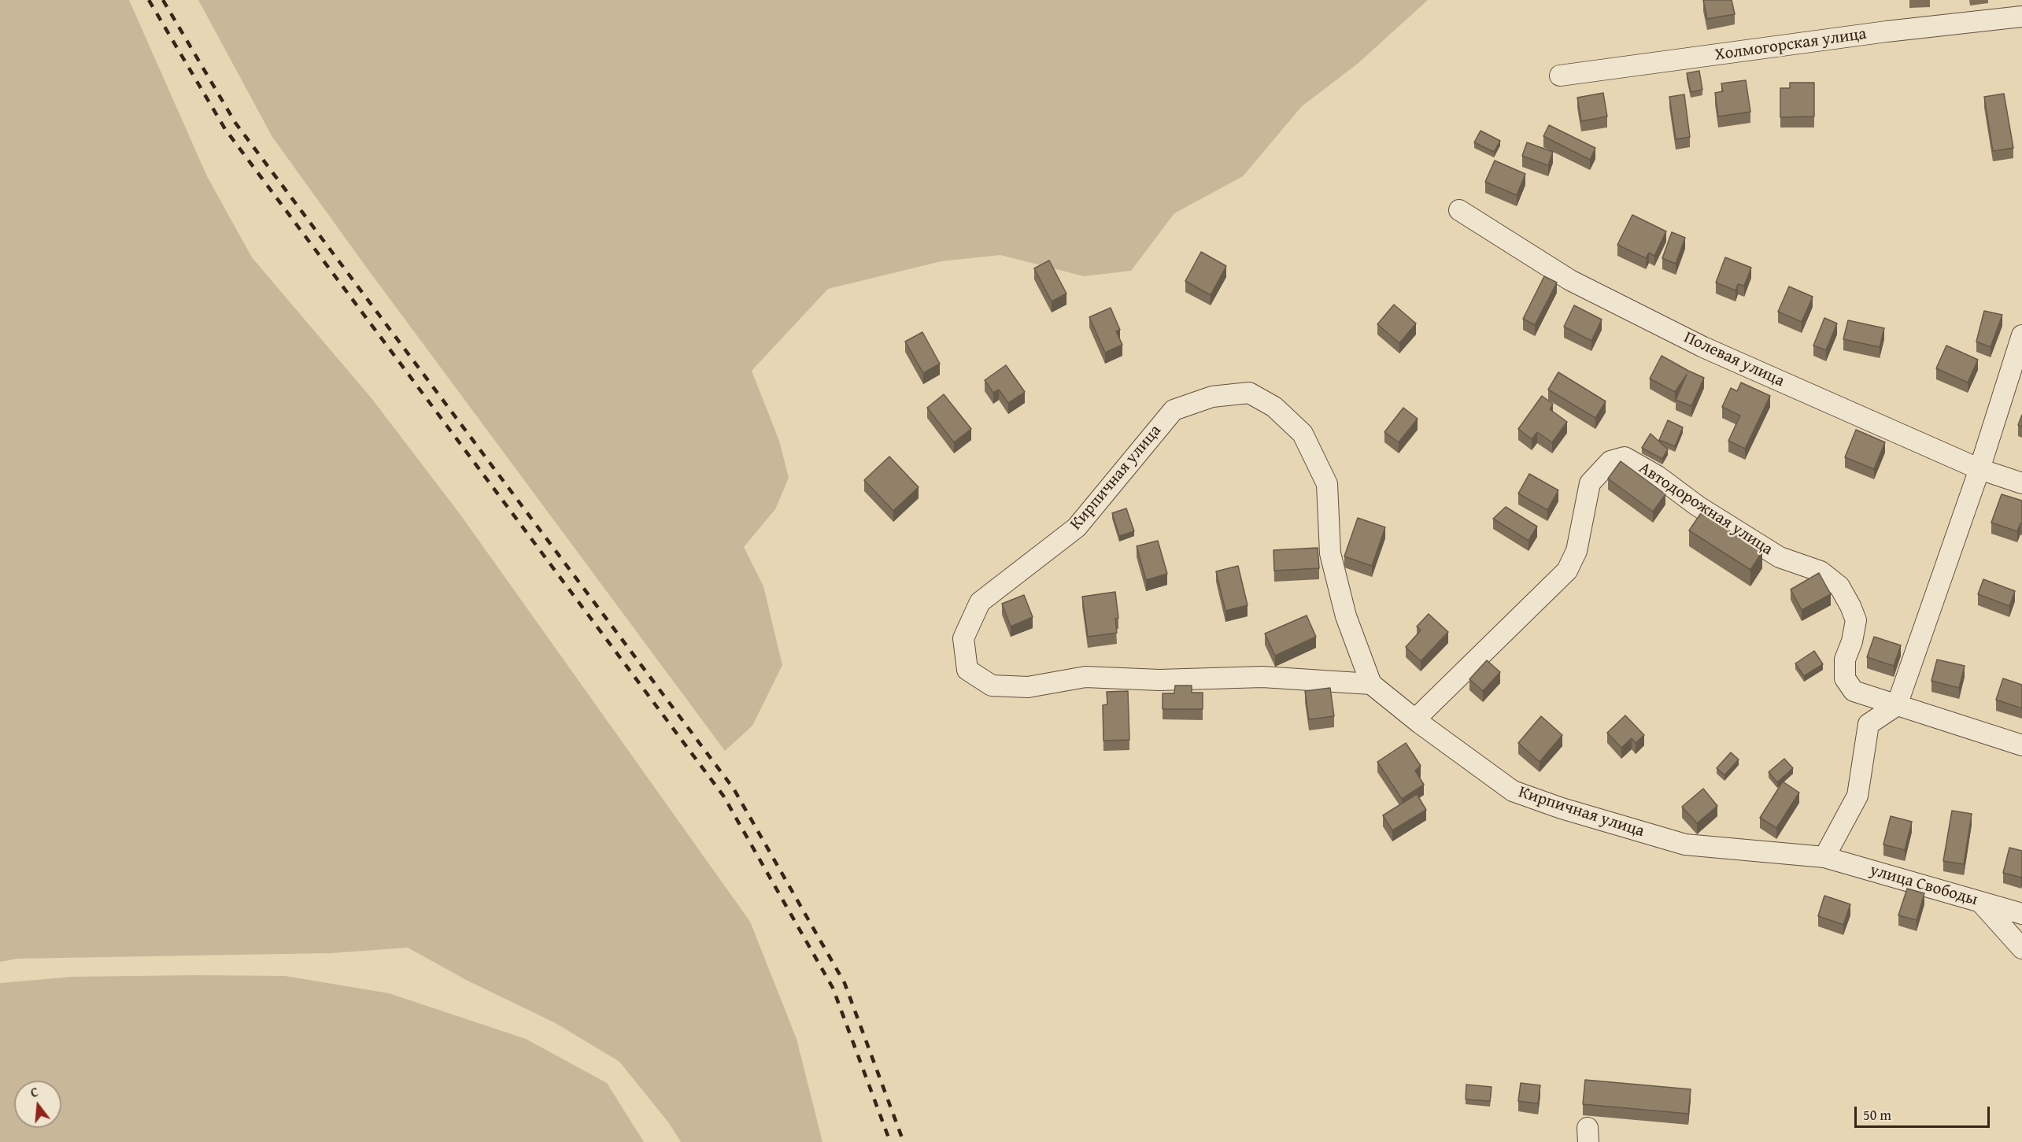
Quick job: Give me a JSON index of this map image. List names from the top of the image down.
{
  "streets": {
    "street": [
      "Холмогорская улица",
      "Полевая улица",
      "Кирпичная улица",
      "Автодорожная улица",
      "улица Свободы"
    ]
  },
  "crossings": [
    ["Кирпичная улица", "Автодорожная улица"],
    ["Кирпичная улица", "улица Свободы"]
  ],
  "scale_bar": "50 m",
  "north": "top"
}
